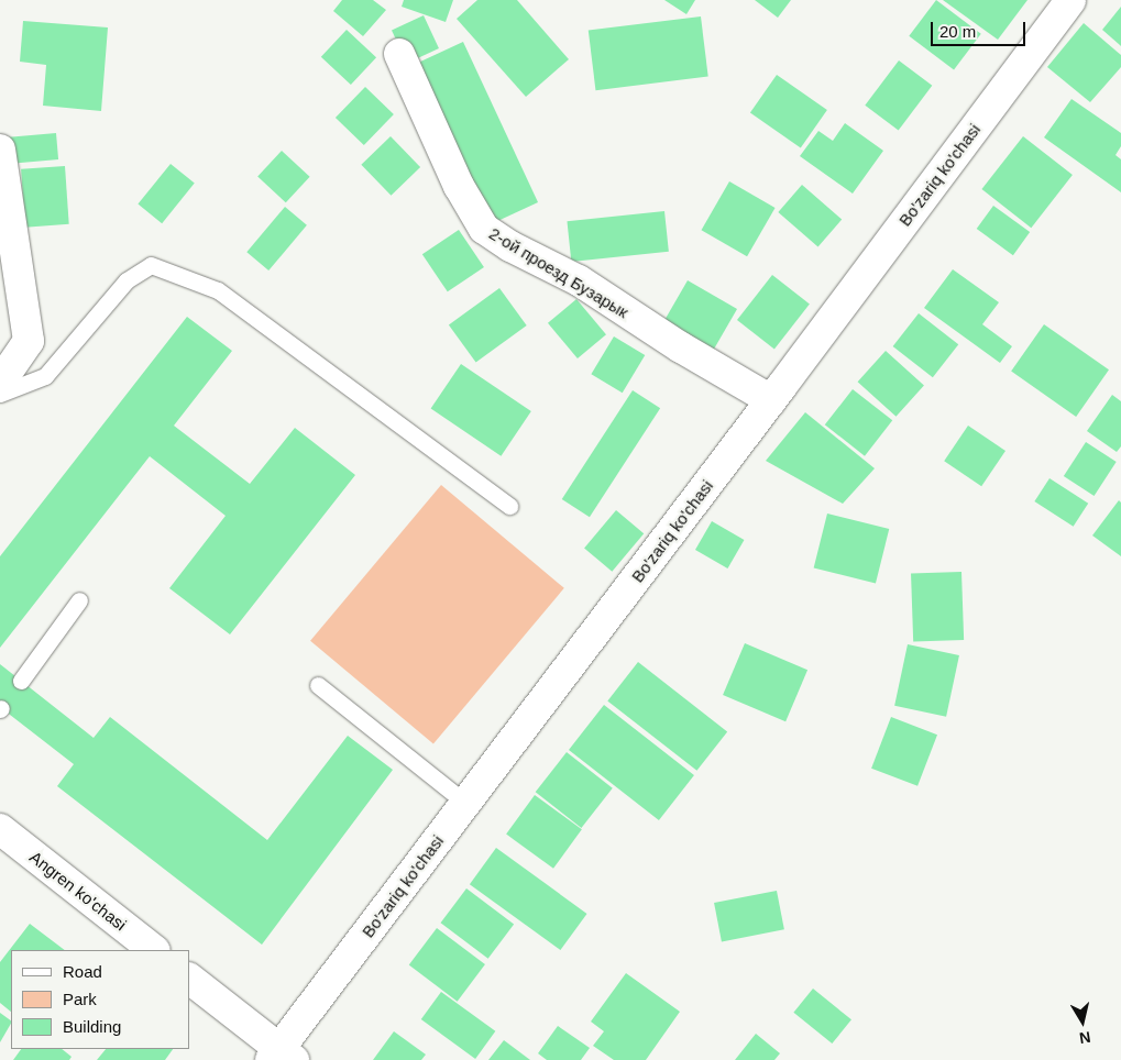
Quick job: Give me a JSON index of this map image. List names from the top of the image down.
{
  "streets": {
    "street": ["Bo'zariq ko'chasi", "2-ой проезд Бузарык", "Angren ko'chasi"]
  },
  "crossings": [
    ["Bo'zariq ko'chasi", "2-ой проезд Бузарык"]
  ],
  "legend": ["Road", "Park", "Building"],
  "scale_bar": "20 m",
  "north": "bottom"
}
